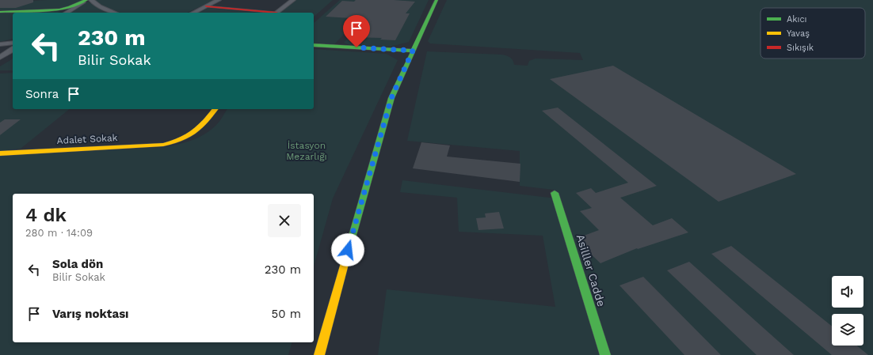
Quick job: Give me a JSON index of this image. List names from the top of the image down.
{
  "streets": {
    "street": ["Adalet Sokak", "Asilller Cadde"]
  },
  "parks": ["İstasyon Mezarlığı"],
  "legend": ["Akıcı", "Yavaş", "Sıkışık"],
  "page": {
    "turn": ["230 m", "Bilir Sokak"],
    "then": "Sonra",
    "heading": ["4 dk", "280 m · 14:09"],
    "list": [
      {
        "name": "Sola dön",
        "note": "Bilir Sokak",
        "value": "230 m"
      },
      {
        "name": "Varış noktası",
        "value": "50 m"
      }
    ]
  }
}
